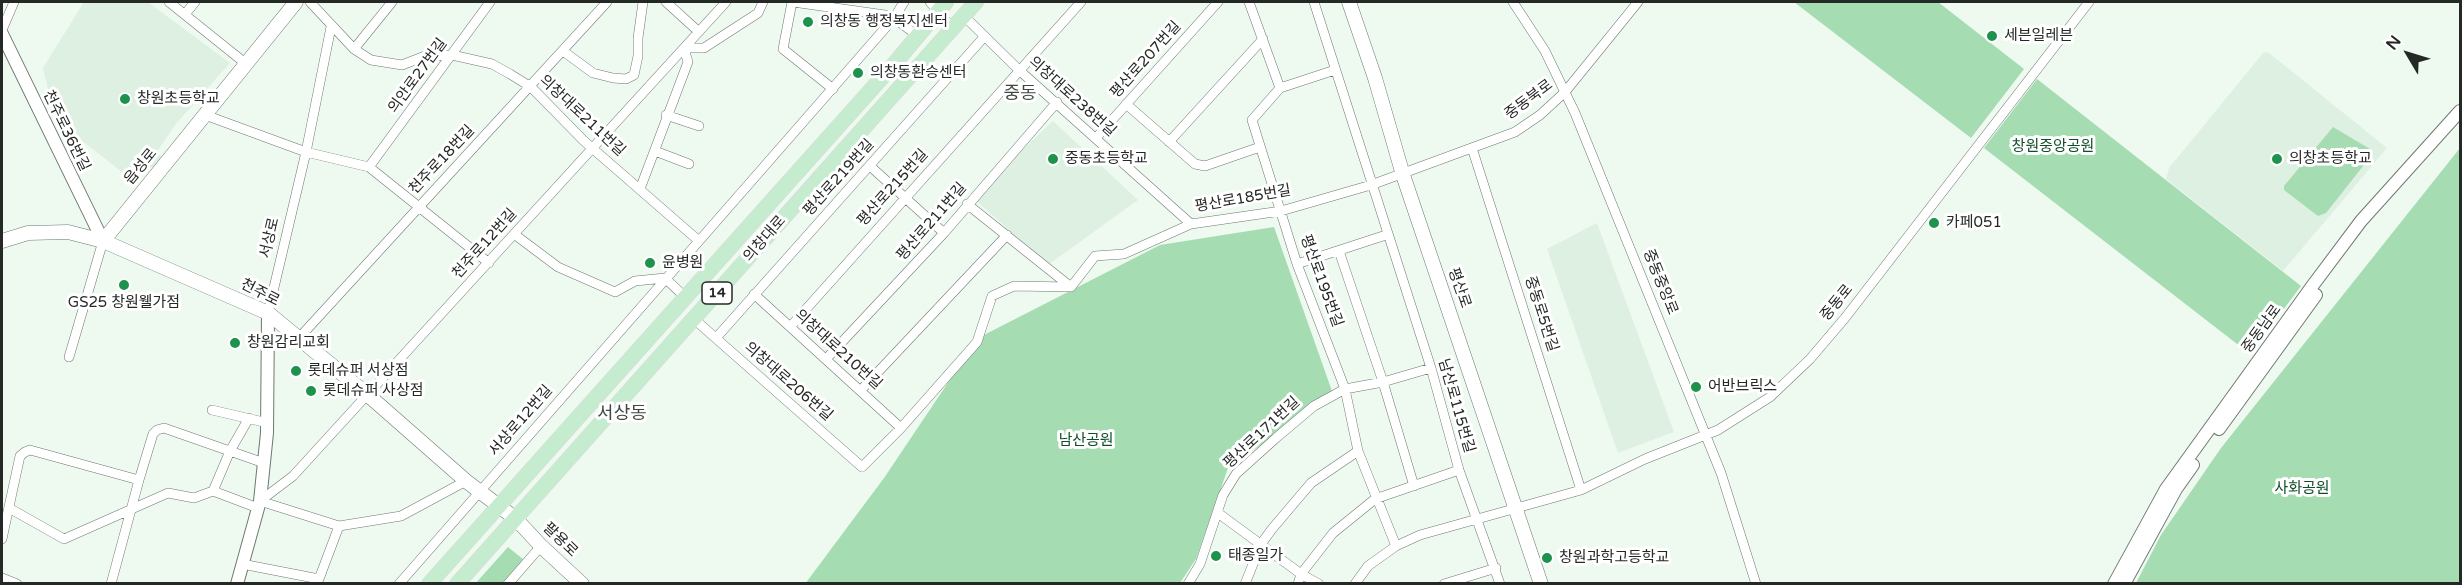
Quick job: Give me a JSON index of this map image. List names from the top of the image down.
{
  "streets": {
    "main road": [
      "읍성로",
      "의창대로",
      "평산로",
      "천주로",
      "14",
      "팔용로"
    ],
    "street": [
      "평산로207번길",
      "의안로27번길",
      "의창대로238번길",
      "중동북로",
      "의창대로211번길",
      "천주로36번길",
      "천주로18번길",
      "평산로219번길",
      "평산로215번길",
      "평산로185번길",
      "평산로211번길",
      "서상로",
      "천주로12번길",
      "평산로195번길",
      "중동중앙로",
      "중동로",
      "중동로5번길",
      "중동남로",
      "의창대로210번길",
      "의창대로206번길",
      "남산로115번길",
      "서상로12번길",
      "평산로171번길"
    ]
  },
  "crossings": [
    ["평산로207번길", "의창대로238번길"],
    ["의안로27번길", "의창대로211번길"],
    ["의창대로238번길", "평산로219번길"],
    ["의창대로238번길", "평산로215번길"],
    ["의창대로238번길", "평산로185번길"],
    ["의창대로238번길", "평산로211번길"],
    ["의창대로238번길", "의창대로"],
    ["중동북로", "평산로185번길"],
    ["중동북로", "중동중앙로"],
    ["중동북로", "평산로"],
    ["중동북로", "중동로5번길"],
    ["의창대로211번길", "천주로18번길"],
    ["의창대로211번길", "서상로"],
    ["의창대로211번길", "천주로12번길"],
    ["의창대로211번길", "서상로12번길"],
    ["천주로36번길", "읍성로"],
    ["천주로36번길", "천주로"],
    ["천주로18번길", "천주로"],
    ["읍성로", "천주로"],
    ["평산로219번길", "의창대로210번길"],
    ["평산로219번길", "의창대로206번길"],
    ["평산로215번길", "의창대로210번길"],
    ["평산로185번길", "평산로195번길"],
    ["평산로185번길", "평산로"],
    ["평산로185번길", "남산로115번길"],
    ["평산로211번길", "의창대로210번길"],
    ["서상로", "천주로12번길"],
    ["서상로", "천주로"],
    ["의창대로", "천주로"],
    ["의창대로", "의창대로206번길"],
    ["의창대로", "팔용로"],
    ["천주로12번길", "천주로"],
    ["평산로195번길", "중동로"],
    ["평산로195번길", "평산로171번길"],
    ["중동중앙로", "중동로"],
    ["평산로", "중동로"],
    ["천주로", "서상로12번길"],
    ["천주로", "팔용로"],
    ["중동로", "중동로5번길"],
    ["중동로", "남산로115번길"],
    ["의창대로210번길", "의창대로206번길"],
    ["남산로115번길", "평산로171번길"]
  ],
  "districts": ["중동", "서상동"],
  "parks": ["창원중앙공원", "남산공원", "사화공원"],
  "places": [
    "의창동 행정복지센터",
    "세븐일레븐",
    "의창동환승센터",
    "창원초등학교",
    "중동초등학교",
    "의창초등학교",
    "카페051",
    "윤병원",
    "GS25 창원웰가점",
    "창원감리교회",
    "롯데슈퍼 서상점",
    "어반브릭스",
    "롯데슈퍼 사상점",
    "태종일가",
    "창원과학고등학교"
  ],
  "north": "top left"
}
